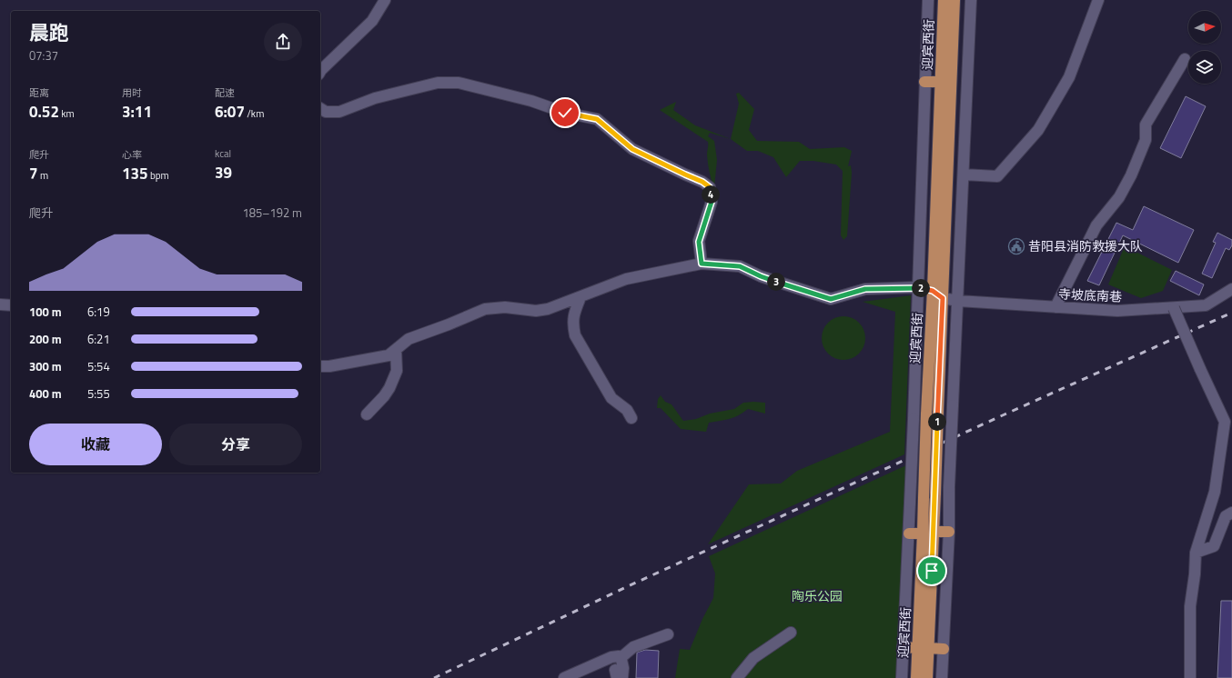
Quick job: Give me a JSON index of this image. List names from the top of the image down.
{
  "streets": {
    "main road": ["迎宾西街"],
    "street": ["寺坡底南巷"]
  },
  "crossings": [
    ["迎宾西街", "寺坡底南巷"]
  ],
  "parks": ["陶乐公园"],
  "places": {
    "public building": ["昔阳县消防救援大队"]
  },
  "north": "right",
  "page": {
    "heading": ["晨跑", "07:37"],
    "stats": [
      ["距离", "0.52 km"],
      ["用时", "3:11"],
      ["配速", "6:07 /km"],
      ["爬升", "7 m"],
      ["心率", "135 bpm"],
      ["kcal", "39"]
    ],
    "pins": [
      "4",
      "3",
      "2",
      "1"
    ],
    "chart": ["爬升", "185–192 m"],
    "list": [
      {
        "name": "100 m",
        "note": "6:19"
      },
      {
        "name": "200 m",
        "note": "6:21"
      },
      {
        "name": "300 m",
        "note": "5:54"
      },
      {
        "name": "400 m",
        "note": "5:55"
      }
    ],
    "buttons": ["收藏", "分享"]
  }
}
